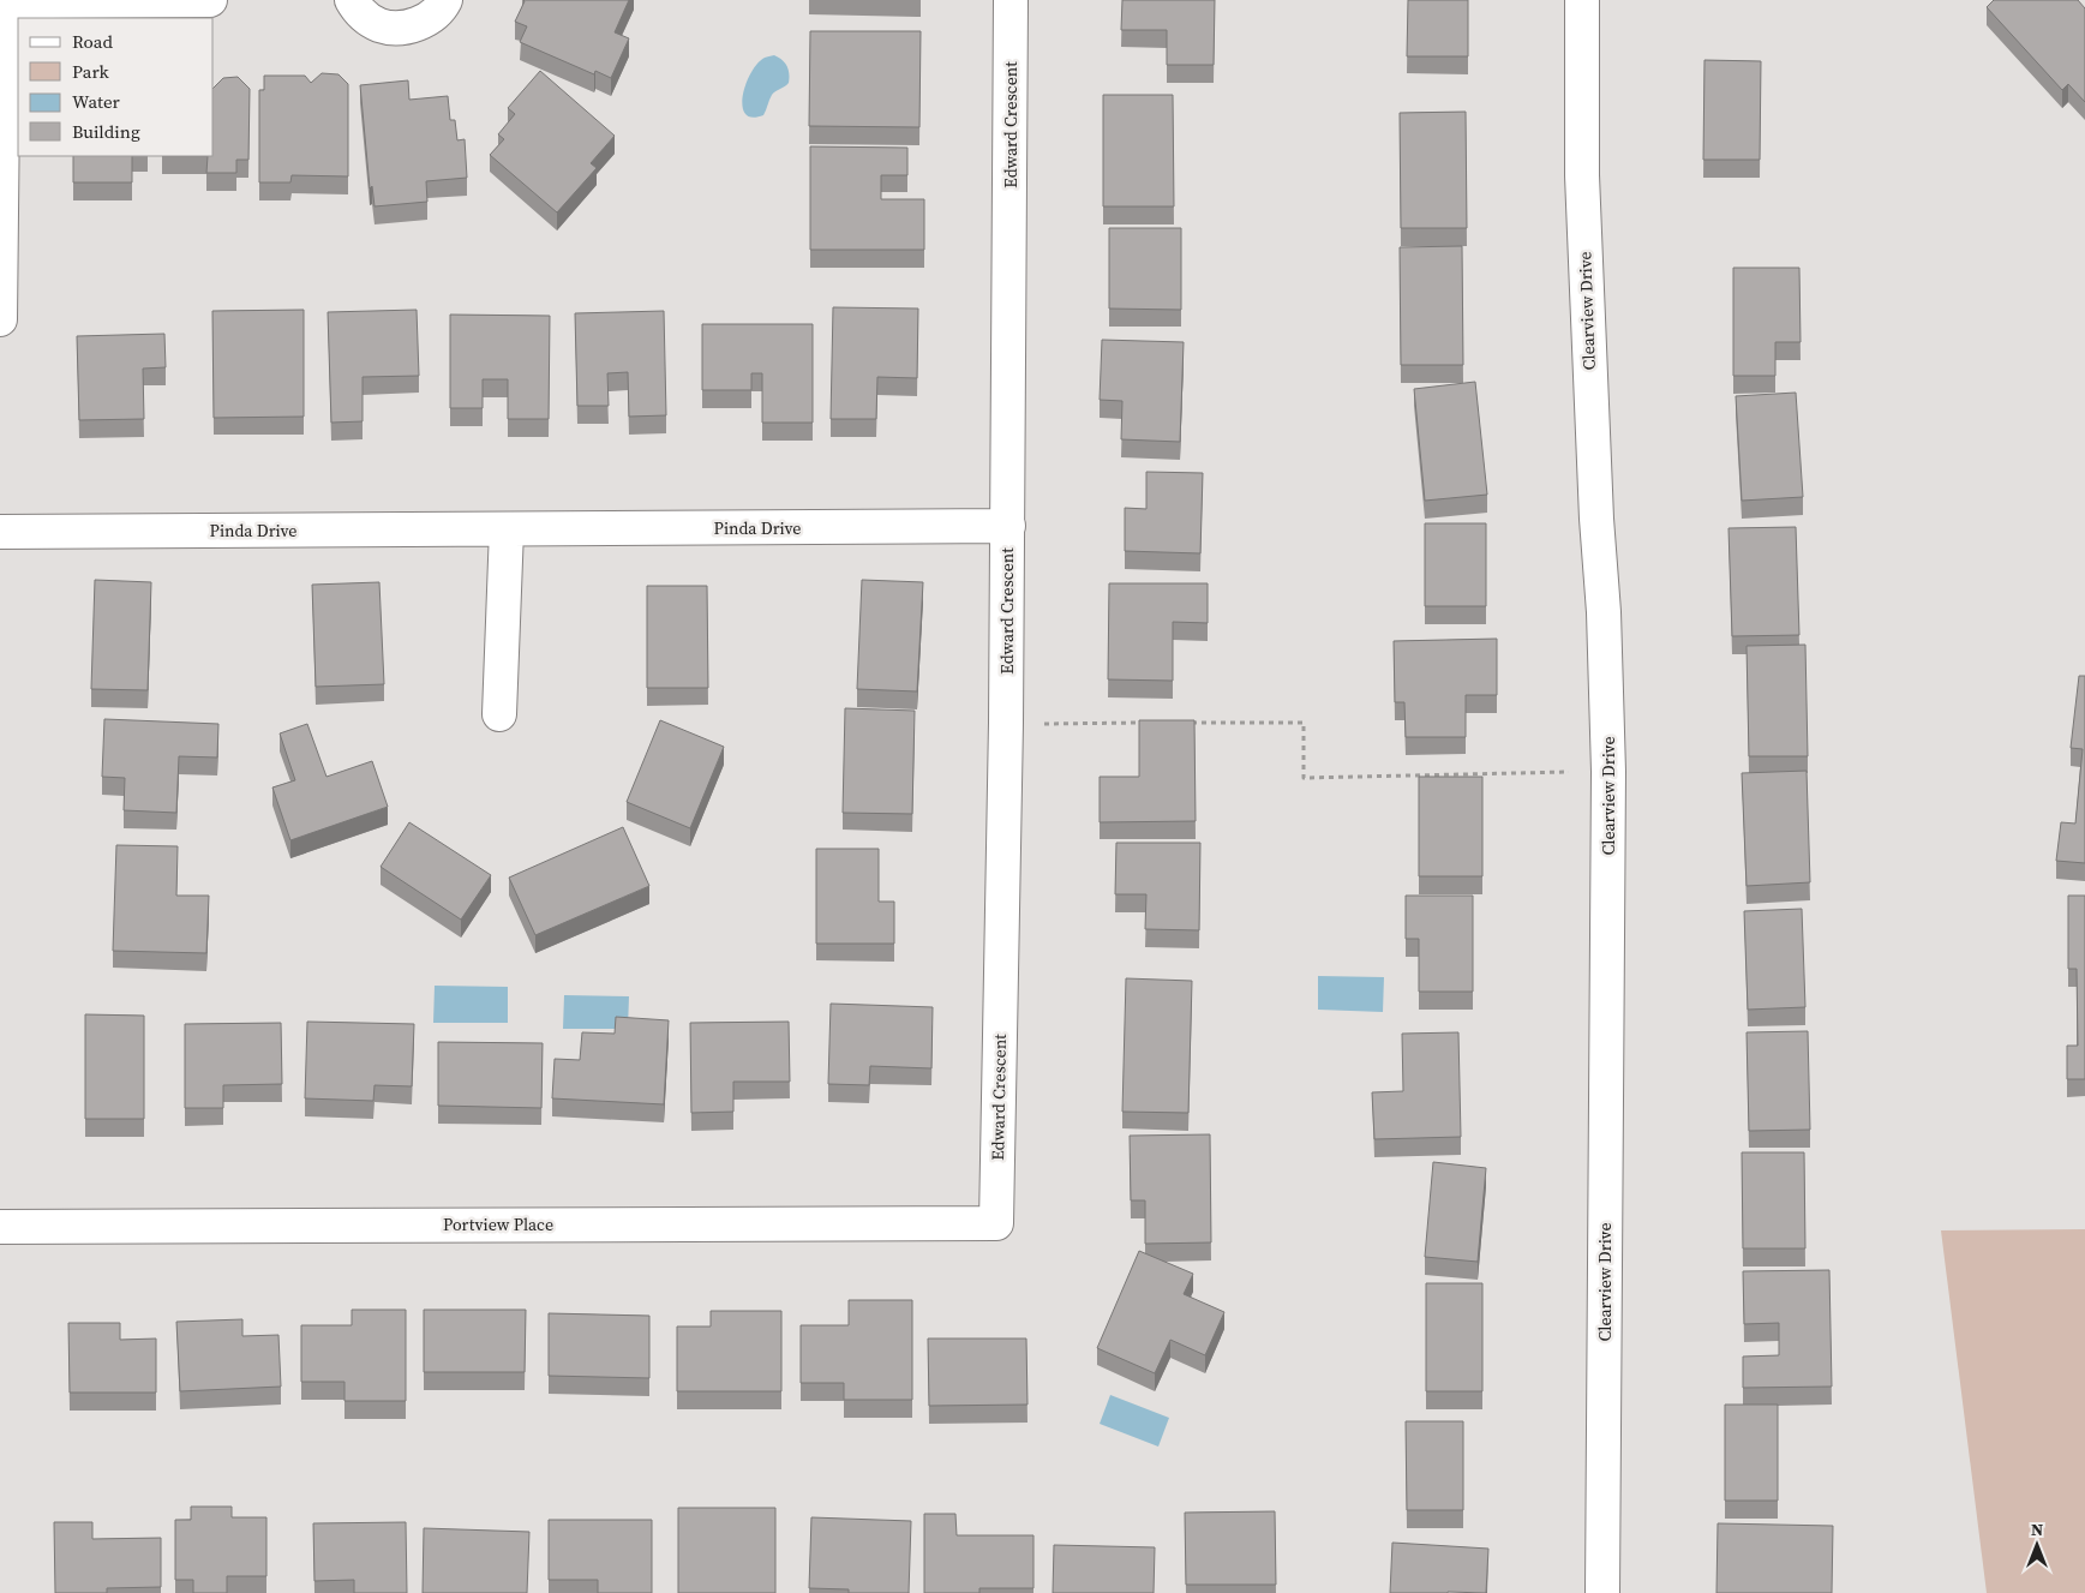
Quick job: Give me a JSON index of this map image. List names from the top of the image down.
{
  "streets": {
    "street": [
      "Edward Crescent",
      "Clearview Drive",
      "Pinda Drive",
      "Portview Place"
    ]
  },
  "crossings": [
    ["Edward Crescent", "Pinda Drive"],
    ["Edward Crescent", "Portview Place"]
  ],
  "legend": [
    "Road",
    "Park",
    "Water",
    "Building"
  ],
  "north": "top"
}
